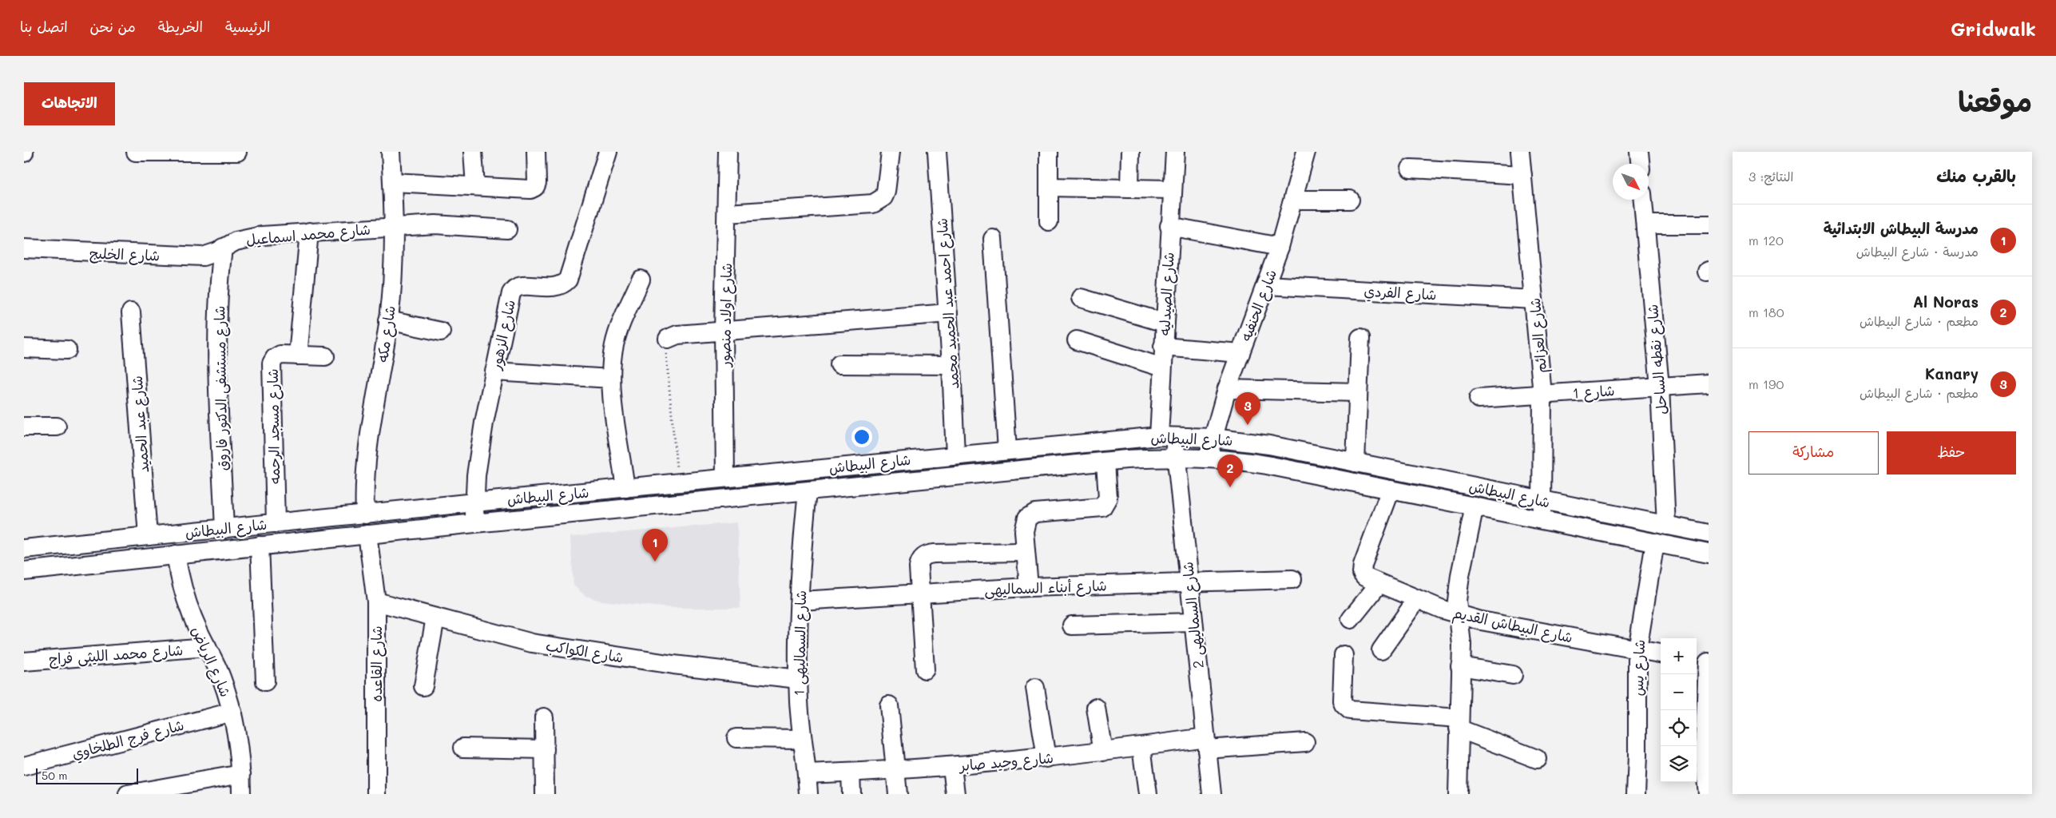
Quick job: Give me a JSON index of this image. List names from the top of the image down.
{
  "streets": {
    "street": [
      "شارع محمد اسماعيل",
      "شارع الخليج",
      "شارع الفردي",
      "شارع الصيدليه",
      "شارع احمد عبد الحميد محمد",
      "شارع الحنفيه",
      "شارع اولاد منصور",
      "شارع مكه",
      "شارع الزهور",
      "شارع العزائم",
      "شارع نقطه الساحل",
      "شارع مستشفى الدكتور فاروق",
      "شارع 1",
      "شارع عبد الحميد",
      "شارع مسجد الرحمه",
      "شارع البيطاش",
      "شارع أبناء السماليهى",
      "شارع السماليهى 2",
      "شارع البيطاش القديم",
      "شارع السماليهى 1",
      "شارع الكواكب",
      "شارع محمد الليثى فراج",
      "شارع الرياض",
      "شارع القاعده",
      "شارع يس",
      "شارع فرج الطلخاوي",
      "شارع وحيد صابر"
    ]
  },
  "crossings": [
    ["شارع محمد اسماعيل", "شارع الخليج"],
    ["شارع محمد اسماعيل", "شارع مكه"],
    ["شارع محمد اسماعيل", "شارع مستشفى الدكتور فاروق"],
    ["شارع الخليج", "شارع مستشفى الدكتور فاروق"],
    ["شارع الفردي", "شارع الحنفيه"],
    ["شارع الفردي", "شارع العزائم"],
    ["شارع الصيدليه", "شارع البيطاش"],
    ["شارع الصيدليه", "شارع السماليهى 2"],
    ["شارع احمد عبد الحميد محمد", "شارع البيطاش"],
    ["شارع الحنفيه", "شارع البيطاش"],
    ["شارع اولاد منصور", "شارع البيطاش"],
    ["شارع مكه", "شارع البيطاش"],
    ["شارع الزهور", "شارع البيطاش"],
    ["شارع العزائم", "شارع 1"],
    ["شارع العزائم", "شارع البيطاش"],
    ["شارع نقطه الساحل", "شارع 1"],
    ["شارع نقطه الساحل", "شارع البيطاش"],
    ["شارع مستشفى الدكتور فاروق", "شارع البيطاش"],
    ["شارع عبد الحميد", "شارع البيطاش"],
    ["شارع مسجد الرحمه", "شارع البيطاش"],
    ["شارع البيطاش", "شارع السماليهى 2"],
    ["شارع البيطاش", "شارع البيطاش القديم"],
    ["شارع البيطاش", "شارع السماليهى 1"],
    ["شارع البيطاش", "شارع الرياض"],
    ["شارع البيطاش", "شارع القاعده"],
    ["شارع البيطاش", "شارع يس"],
    ["شارع أبناء السماليهى", "شارع السماليهى 2"],
    ["شارع أبناء السماليهى", "شارع السماليهى 1"],
    ["شارع السماليهى 2", "شارع وحيد صابر"],
    ["شارع البيطاش القديم", "شارع يس"],
    ["شارع السماليهى 1", "شارع الكواكب"],
    ["شارع السماليهى 1", "شارع وحيد صابر"],
    ["شارع الكواكب", "شارع القاعده"],
    ["شارع محمد الليثى فراج", "شارع الرياض"],
    ["شارع الرياض", "شارع فرج الطلخاوي"]
  ],
  "scale_bar": "50 m",
  "north": "bottom right",
  "page": {
    "header": "Gridwalk",
    "nav": [
      "الرئيسية",
      "الخريطة",
      "من نحن",
      "اتصل بنا"
    ],
    "title": "موقعنا",
    "buttons": [
      "الاتجاهات",
      ["حفظ", "مشاركة"]
    ],
    "heading": ["بالقرب منك", "النتائج: 3"],
    "list": [
      {
        "mark": "1",
        "name": "مدرسة البيطاش الابتدائية",
        "note": "مدرسة · شارع البيطاش",
        "value": "120 m"
      },
      {
        "mark": "2",
        "name": "Al Noras",
        "note": "مطعم · شارع البيطاش",
        "value": "180 m"
      },
      {
        "mark": "3",
        "name": "Kanary",
        "note": "مطعم · شارع البيطاش",
        "value": "190 m"
      }
    ],
    "pins": ["3", "2", "1"],
    "map_buttons": ["+", "−"],
    "scale": "50 m"
  }
}
